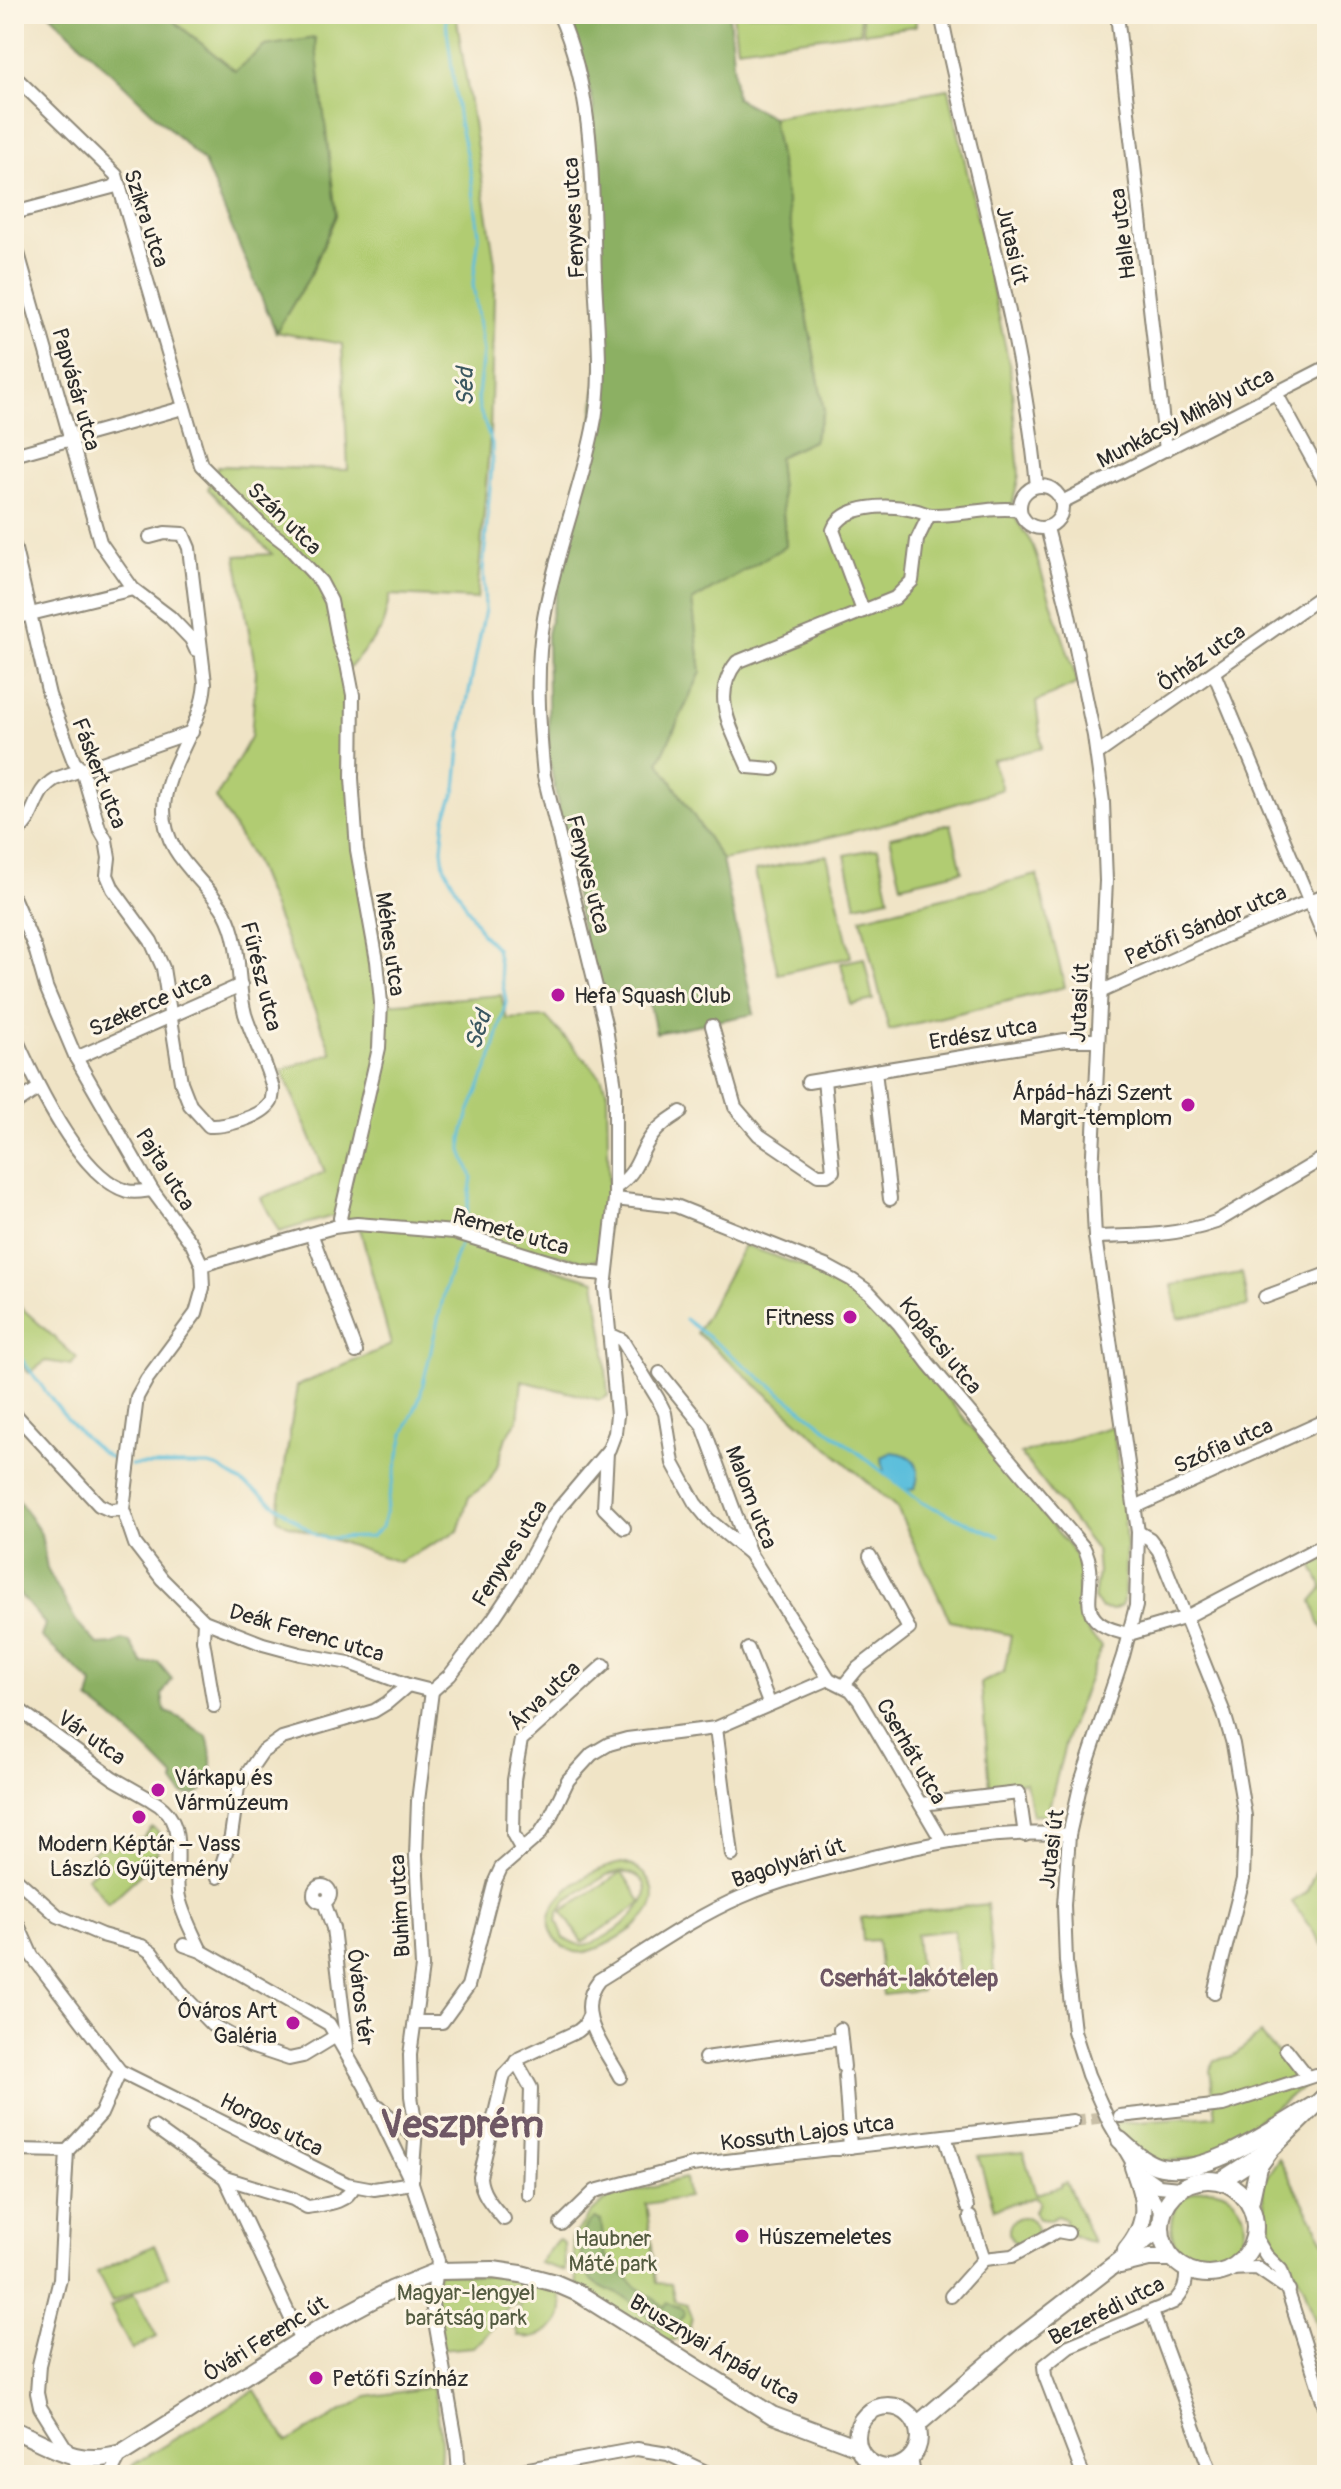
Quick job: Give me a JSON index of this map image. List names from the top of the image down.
{
  "streets": {
    "main road": ["Óvári Ferenc út", "Brusznyai Árpád utca"],
    "street": [
      "Szikra utca",
      "Fenyves utca",
      "Halle utca",
      "Jutasi út",
      "Papvásár utca",
      "Munkácsy Mihály utca",
      "Szán utca",
      "Őrház utca",
      "Fáskert utca",
      "Petőfi Sándor utca",
      "Méhes utca",
      "Fűrész utca",
      "Szekerce utca",
      "Erdész utca",
      "Pajta utca",
      "Remete utca",
      "Kopácsi utca",
      "Szófia utca",
      "Malom utca",
      "Deák Ferenc utca",
      "Árva utca",
      "Vár utca",
      "Cserhát utca",
      "Bagolyvári út",
      "Buhim utca",
      "Óváros tér",
      "Horgos utca",
      "Kossuth Lajos utca",
      "Bezerédi utca"
    ]
  },
  "crossings": [
    ["Szikra utca", "Szán utca"],
    ["Fenyves utca", "Remete utca"],
    ["Fenyves utca", "Kopácsi utca"],
    ["Fenyves utca", "Deák Ferenc utca"],
    ["Fenyves utca", "Buhim utca"],
    ["Halle utca", "Munkácsy Mihály utca"],
    ["Jutasi út", "Munkácsy Mihály utca"],
    ["Jutasi út", "Őrház utca"],
    ["Jutasi út", "Petőfi Sándor utca"],
    ["Jutasi út", "Erdész utca"],
    ["Jutasi út", "Kopácsi utca"],
    ["Jutasi út", "Szófia utca"],
    ["Jutasi út", "Bagolyvári út"],
    ["Jutasi út", "Bezerédi utca"],
    ["Papvásár utca", "Fűrész utca"],
    ["Szán utca", "Méhes utca"],
    ["Fáskert utca", "Fűrész utca"],
    ["Fáskert utca", "Szekerce utca"],
    ["Méhes utca", "Remete utca"],
    ["Fűrész utca", "Szekerce utca"],
    ["Szekerce utca", "Pajta utca"],
    ["Pajta utca", "Remete utca"],
    ["Pajta utca", "Deák Ferenc utca"],
    ["Remete utca", "Deák Ferenc utca"],
    ["Deák Ferenc utca", "Buhim utca"],
    ["Vár utca", "Óváros tér"],
    ["Cserhát utca", "Bagolyvári út"],
    ["Buhim utca", "Horgos utca"],
    ["Óvári Ferenc út", "Brusznyai Árpád utca"]
  ],
  "districts": ["Cserhát-lakótelep", "Veszprém"],
  "water": ["Séd"],
  "parks": ["Haubner Máté park", "Magyar-lengyel barátság park"],
  "places": [
    "Hefa Squash Club",
    "Árpád-házi Szent Margit-templom",
    "Fitness",
    "Várkapu és Vármúzeum",
    "Modern Képtár – Vass László Gyűjtemény",
    "Óváros Art Galéria",
    "Húszemeletes",
    "Petőfi Színház"
  ]
}
